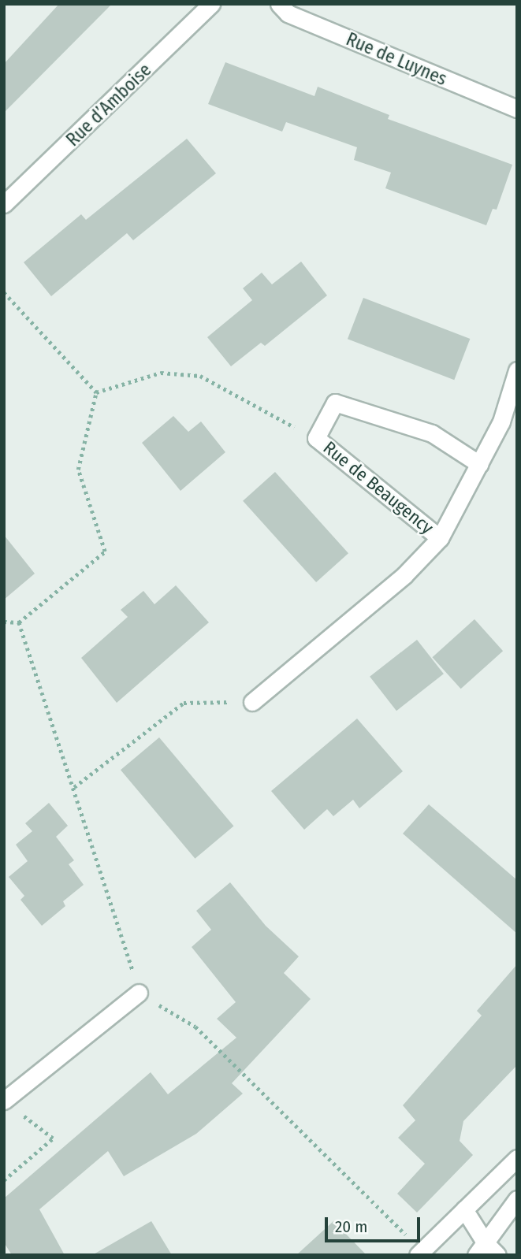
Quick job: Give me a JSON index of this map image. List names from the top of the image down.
{
  "streets": {
    "street": ["Rue de Luynes", "Rue d’Amboise", "Rue de Beaugency"]
  },
  "scale_bar": "20 m"
}
